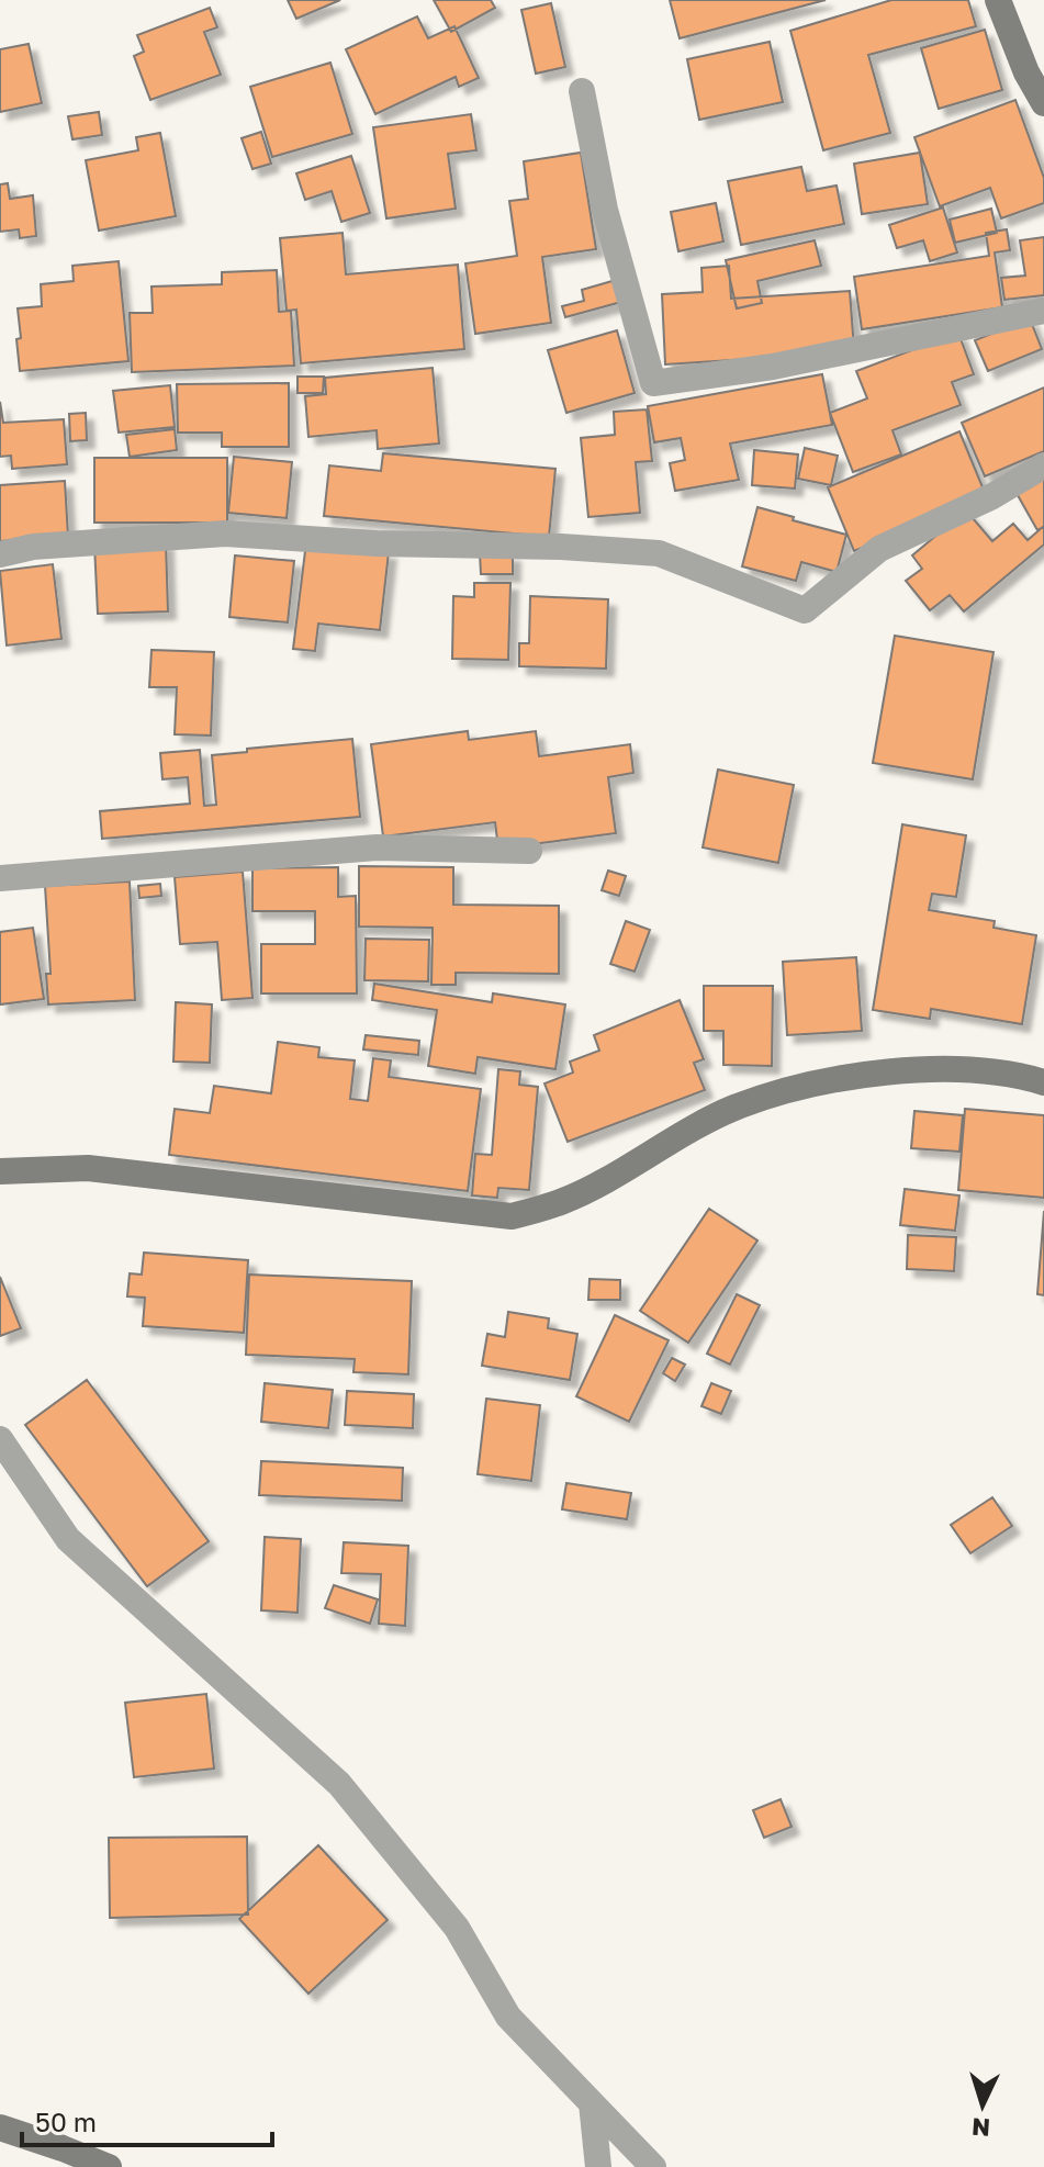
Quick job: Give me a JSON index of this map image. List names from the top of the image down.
{
  "scale_bar": "50 m",
  "north": "bottom"
}
